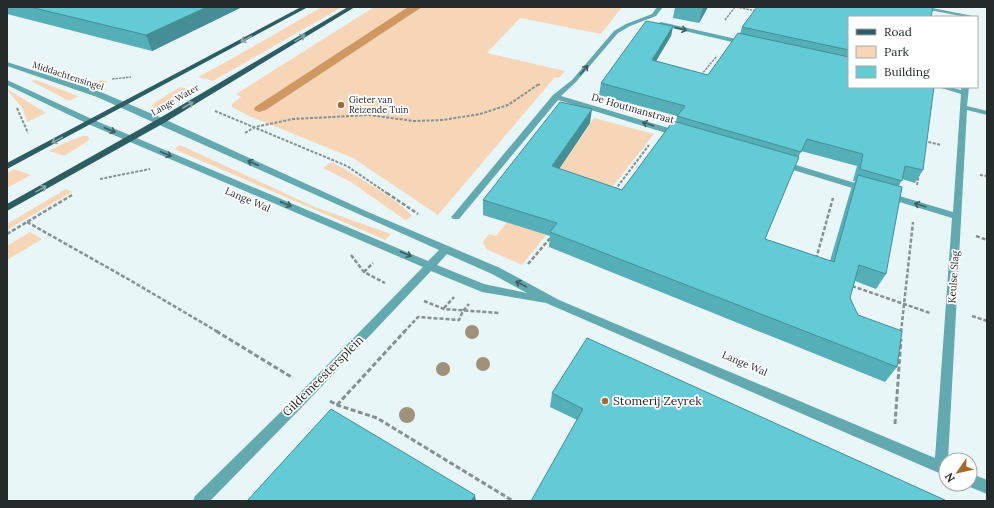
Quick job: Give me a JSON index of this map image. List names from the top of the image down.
{
  "streets": {
    "main road": ["Lange Water"],
    "street": [
      "Middachtensingel",
      "De Houtmanstraat",
      "Lange Wal",
      "Keulse Slag",
      "Gildemeestersplein"
    ]
  },
  "crossings": [
    ["Middachtensingel", "Lange Water"],
    ["Middachtensingel", "Lange Wal"],
    ["Lange Water", "Lange Wal"],
    ["Lange Wal", "Gildemeestersplein"]
  ],
  "one_way": ["De Houtmanstraat"],
  "places": ["Gieter van Reizende Tuin", "Stomerij Zeyrek"],
  "legend": ["Road", "Park", "Building"],
  "north": "bottom left"
}
